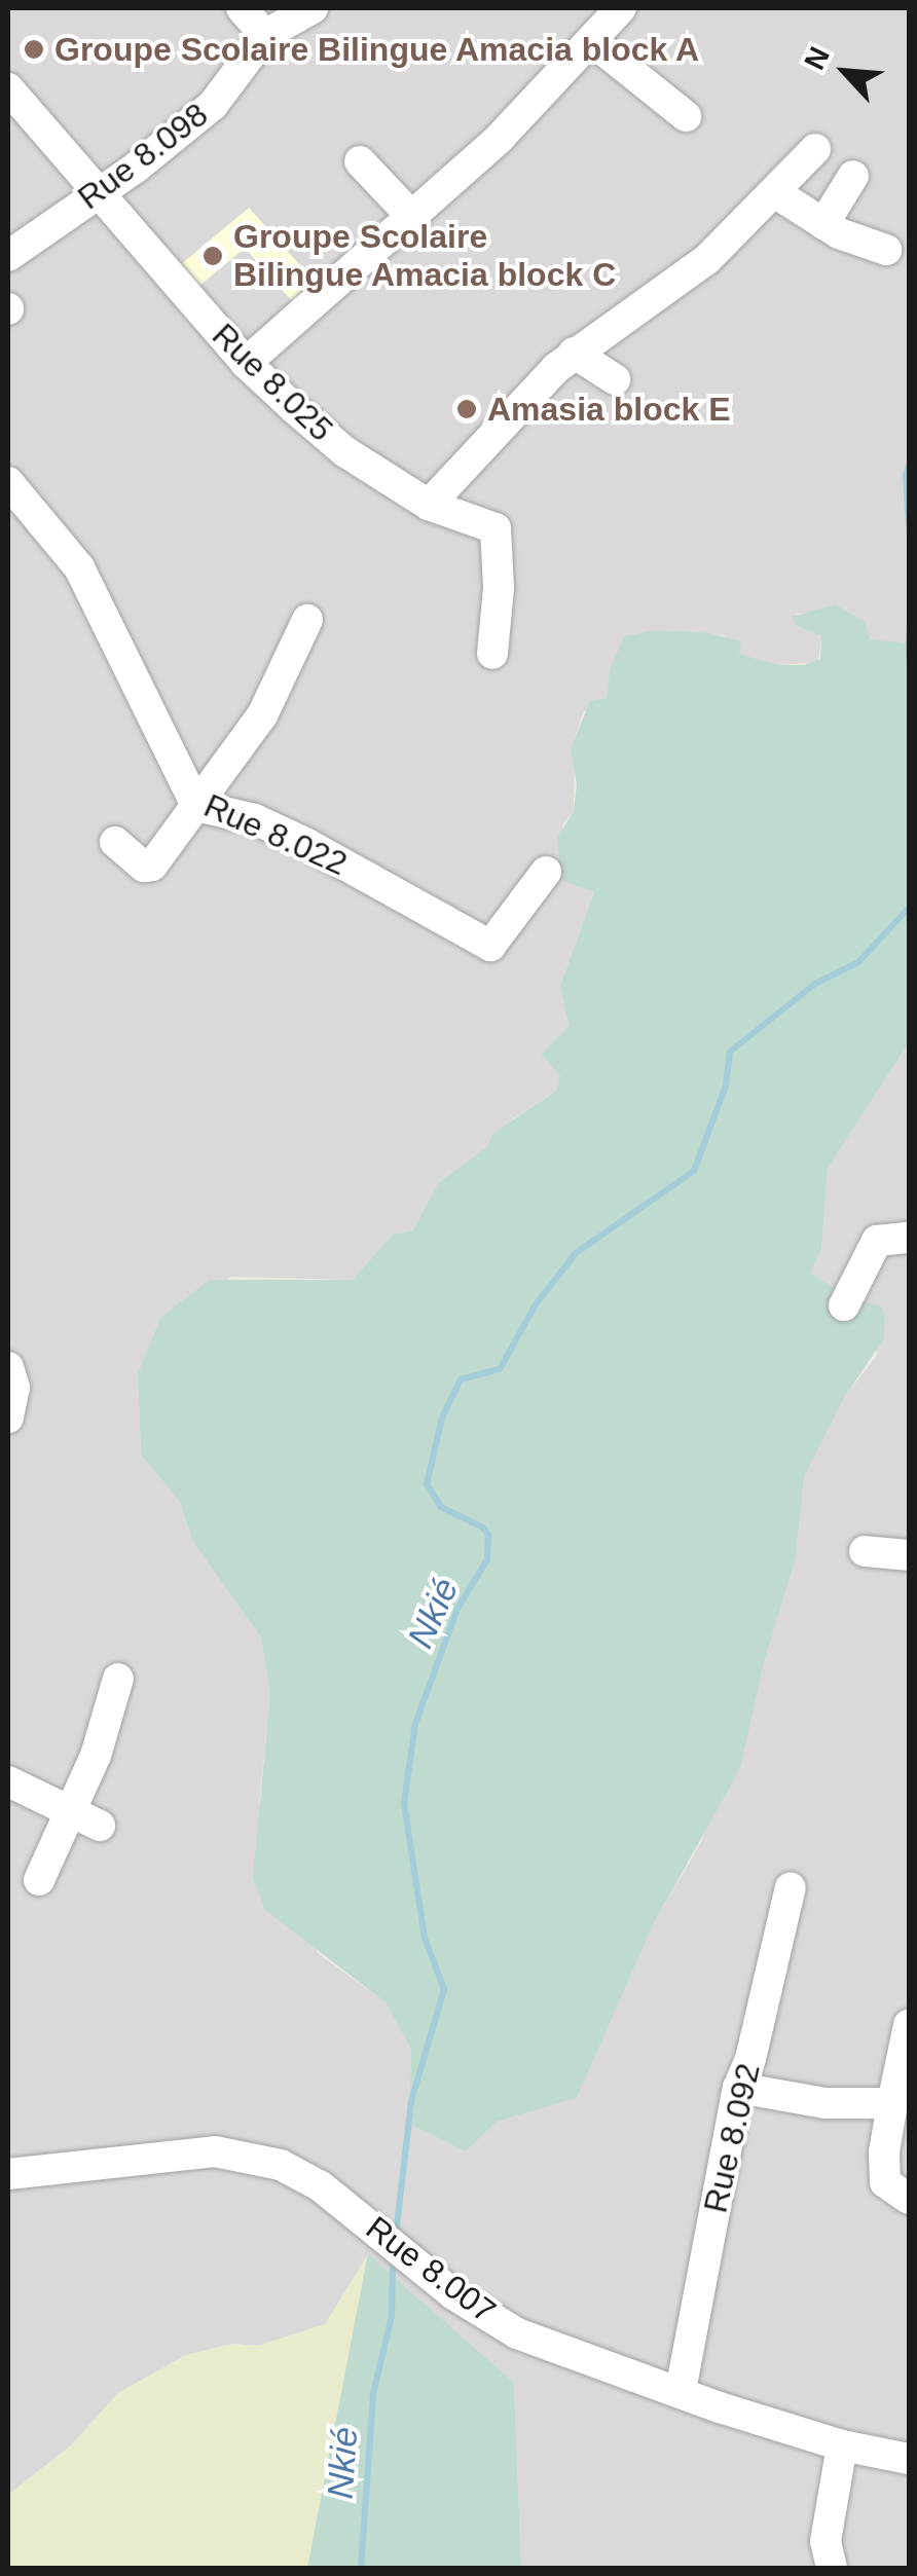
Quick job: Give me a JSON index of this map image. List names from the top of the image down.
{
  "streets": {
    "street": [
      "Rue 8.098",
      "Rue 8.025",
      "Rue 8.022",
      "Rue 8.092",
      "Rue 8.007"
    ]
  },
  "crossings": [
    ["Rue 8.098", "Rue 8.025"],
    ["Rue 8.092", "Rue 8.007"]
  ],
  "water": ["Nkié"],
  "places": ["Groupe Scolaire Bilingue Amacia block A", "Groupe Scolaire Bilingue Amacia block C", "Amasia block E"],
  "north": "top left"
}
